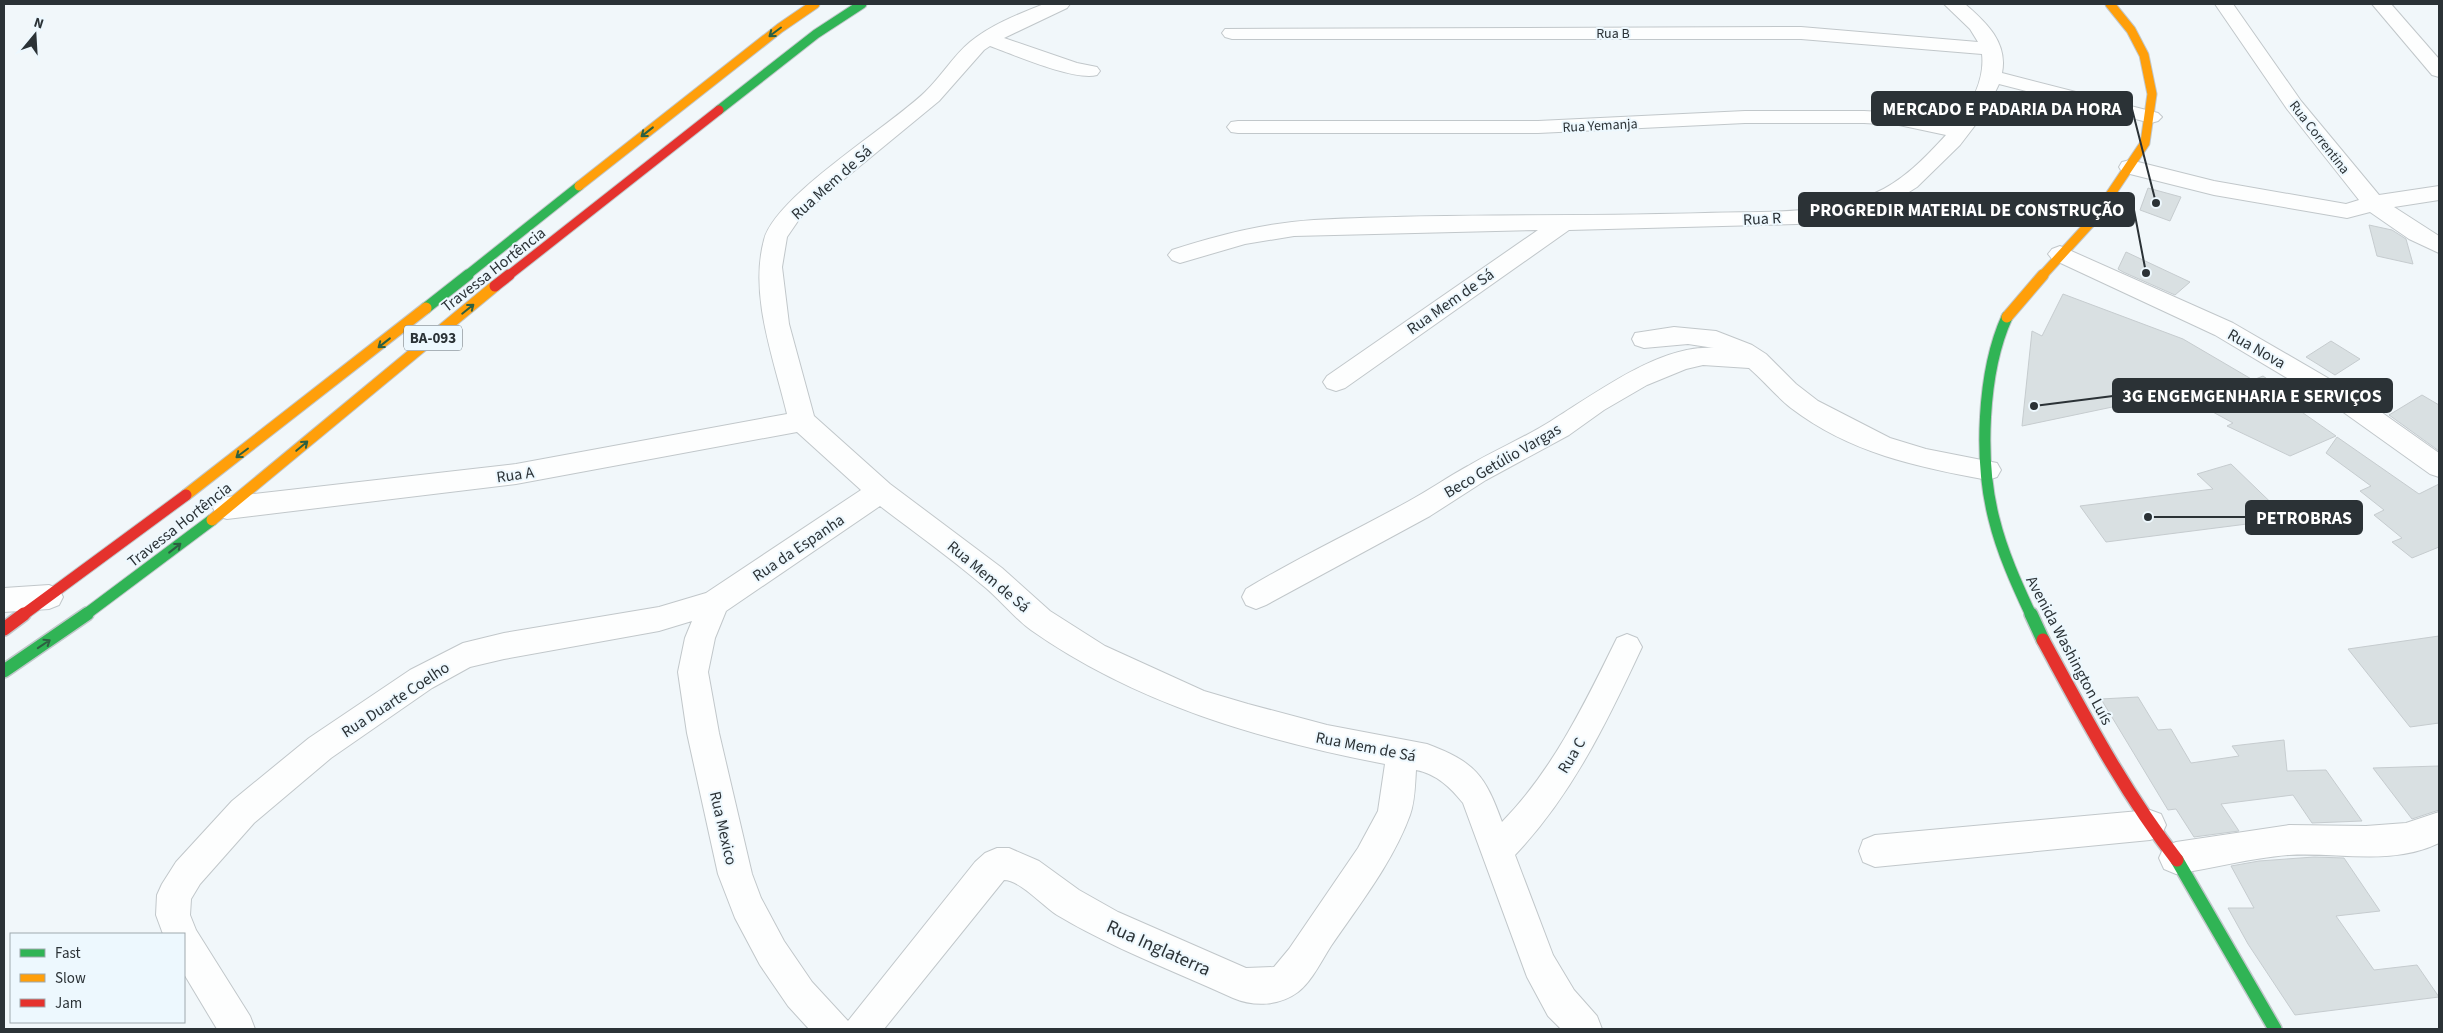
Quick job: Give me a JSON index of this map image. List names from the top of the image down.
{
  "streets": {
    "main road": ["Travessa Hortência", "BA-093", "Avenida Washington Luís"],
    "street": [
      "Rua B",
      "Rua Yemanja",
      "Rua Correntina",
      "Rua Mem de Sá",
      "Rua R",
      "Rua Nova",
      "Beco Getúlio Vargas",
      "Rua A",
      "Rua da Espanha",
      "Rua Duarte Coelho",
      "Rua C",
      "Rua Mexico",
      "Rua Inglaterra"
    ]
  },
  "crossings": [
    ["Rua B", "Rua R"],
    ["Rua Yemanja", "Rua R"],
    ["Rua Mem de Sá", "Rua R"],
    ["Rua Mem de Sá", "Rua A"],
    ["Rua Mem de Sá", "Rua da Espanha"],
    ["Rua Mem de Sá", "Rua C"],
    ["Rua Mem de Sá", "Rua Inglaterra"],
    ["Travessa Hortência", "Rua A"],
    ["Rua Nova", "Avenida Washington Luís"],
    ["Rua da Espanha", "Rua Duarte Coelho"],
    ["Rua da Espanha", "Rua Mexico"],
    ["Rua Duarte Coelho", "Rua Mexico"]
  ],
  "places": [
    "MERCADO E PADARIA DA HORA",
    "PROGREDIR MATERIAL DE CONSTRUÇÃO",
    "3G ENGEMGENHARIA E SERVIÇOS",
    "PETROBRAS"
  ],
  "legend": ["Fast", "Slow", "Jam"],
  "north": "top"
}
